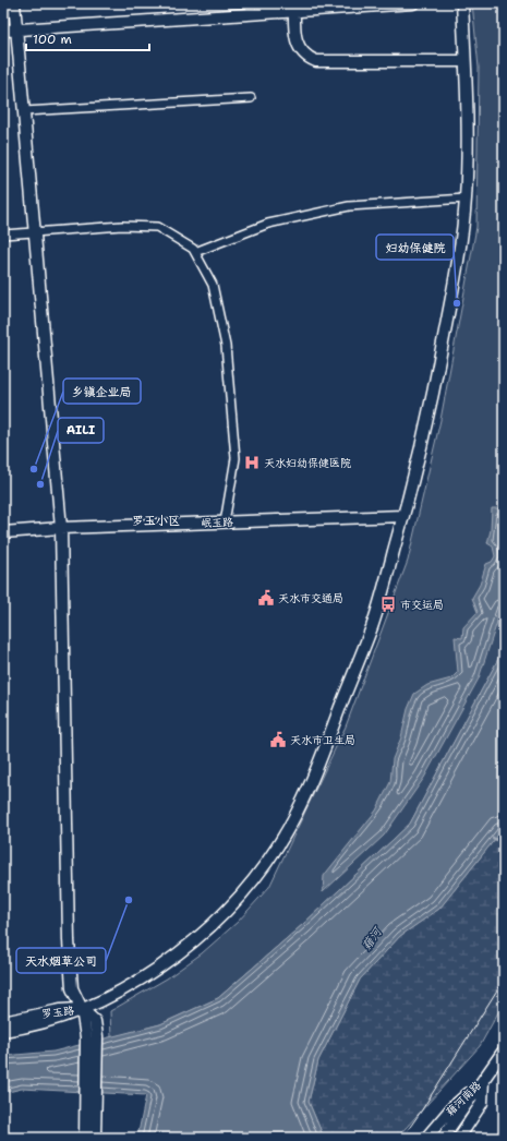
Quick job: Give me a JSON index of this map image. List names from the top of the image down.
{
  "streets": {
    "main road": ["岷玉路", "罗玉路", "藉河南路"]
  },
  "districts": ["罗玉小区"],
  "water": ["藉河"],
  "places": {
    "other": [
      "妇幼保健院",
      "乡镇企业局",
      "AILI",
      "天水烟草公司"
    ],
    "hospital": ["天水妇幼保健医院"],
    "public building": ["天水市交通局", "天水市卫生局"],
    "bus stop": ["市交运局"]
  },
  "scale_bar": "100 m"
}
